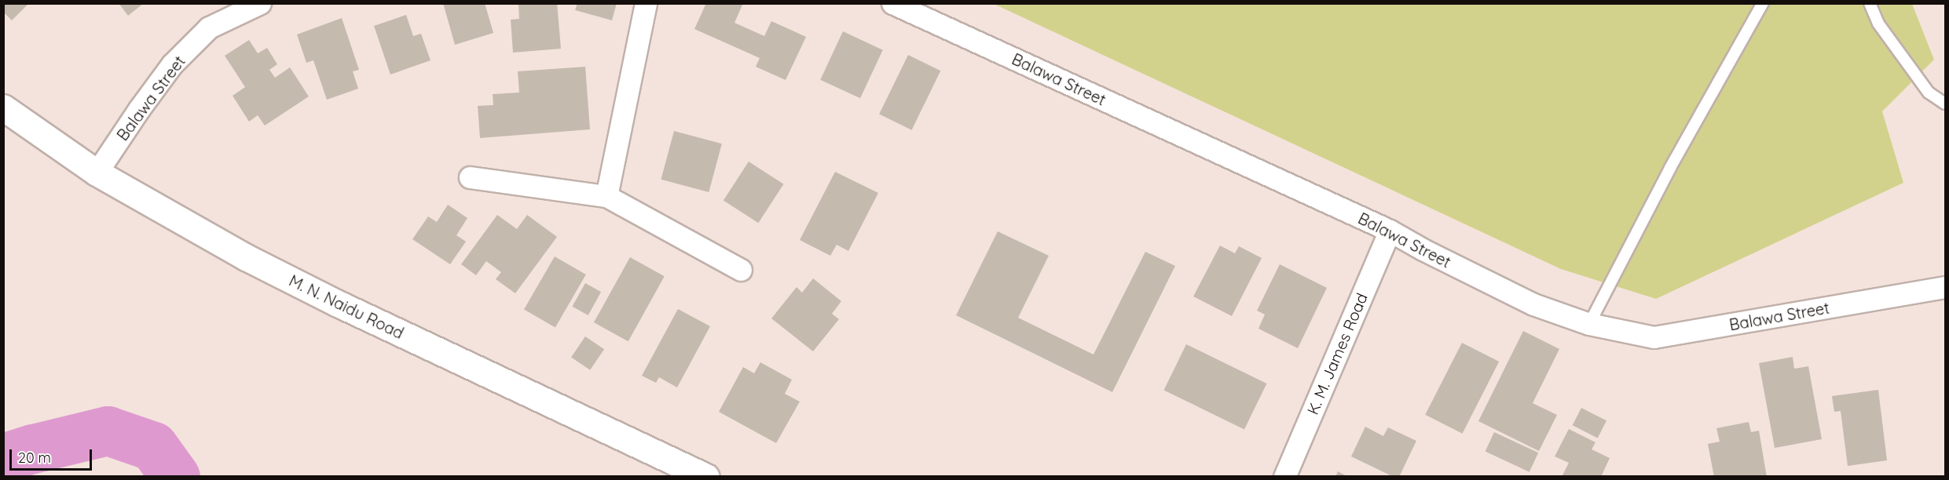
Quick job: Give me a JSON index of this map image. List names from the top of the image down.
{
  "streets": {
    "main road": ["M. N. Naidu Road"],
    "street": ["Balawa Street", "K. M. James Road"]
  },
  "crossings": [
    ["Balawa Street", "M. N. Naidu Road"],
    ["Balawa Street", "K. M. James Road"]
  ],
  "scale_bar": "20 m"
}
